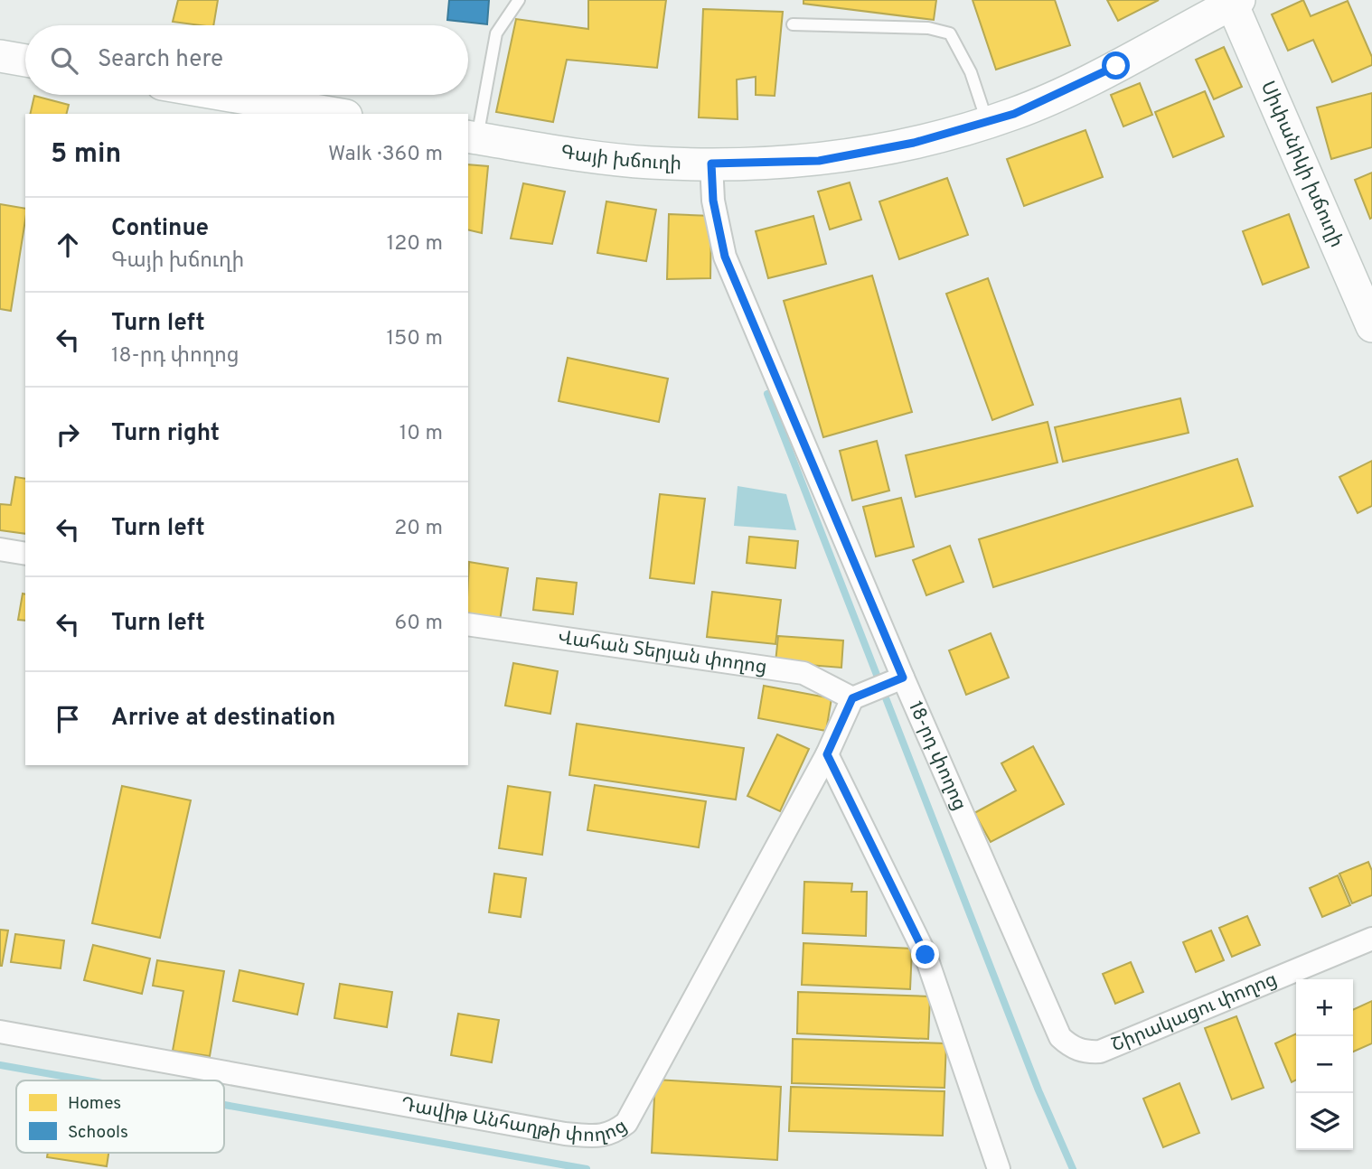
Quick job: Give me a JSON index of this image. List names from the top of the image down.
{
  "streets": {
    "main road": ["Գայի խճուղի", "Սիփանիկի խճուղի"],
    "street": [
      "Վահան Տերյան փողոց",
      "18-րդ փողոց",
      "Շիրակացու փողոց",
      "Դավիթ Անհաղթի փողոց"
    ]
  },
  "crossings": [
    ["Գայի խճուղի", "Սիփանիկի խճուղի"],
    ["Գայի խճուղի", "18-րդ փողոց"],
    ["Վահան Տերյան փողոց", "Դավիթ Անհաղթի փողոց"],
    ["18-րդ փողոց", "Շիրակացու փողոց"]
  ],
  "legend": ["Homes", "Schools"],
  "page": {
    "search": "Search here",
    "heading": ["5 min", "Walk · 360 m"],
    "list": [
      ["Continue", "Գայի խճուղի", "120 m"],
      ["Turn left", "18-րդ փողոց", "150 m"],
      ["Turn right", "10 m"],
      ["Turn left", "20 m"],
      ["Turn left", "60 m"],
      "Arrive at destination"
    ],
    "map_buttons": ["+", "−"]
  }
}
